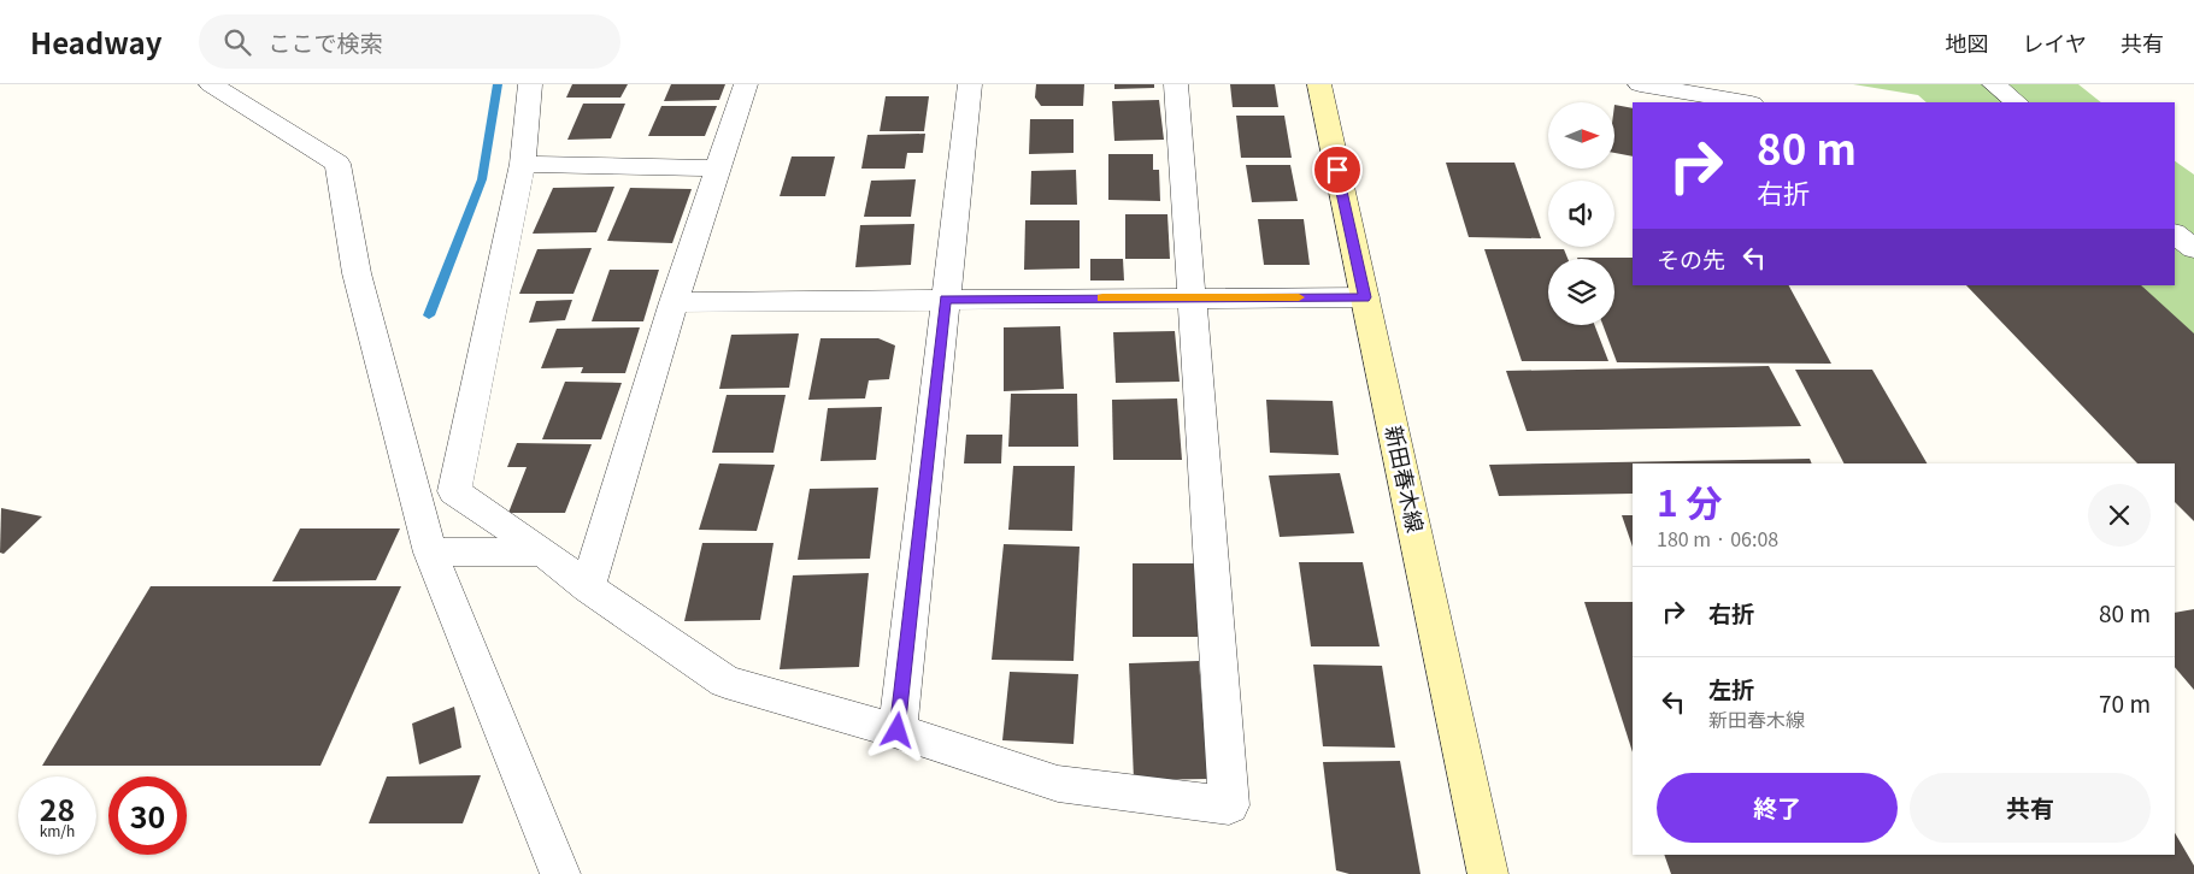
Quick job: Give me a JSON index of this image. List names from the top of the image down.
{
  "streets": {
    "main road": ["新田春木線"]
  },
  "north": "right",
  "page": {
    "header": "Headway",
    "search": "ここで検索",
    "nav": ["地図", "レイヤ", "共有"],
    "turn": ["80 m", "右折"],
    "then": "その先",
    "heading": ["1 分", "180 m · 06:08"],
    "list": [
      {
        "name": "右折",
        "value": "80 m"
      },
      {
        "name": "左折",
        "note": "新田春木線",
        "value": "70 m"
      }
    ],
    "buttons": ["終了", "共有"],
    "speed": "28 km/h",
    "limit": "30"
  }
}
